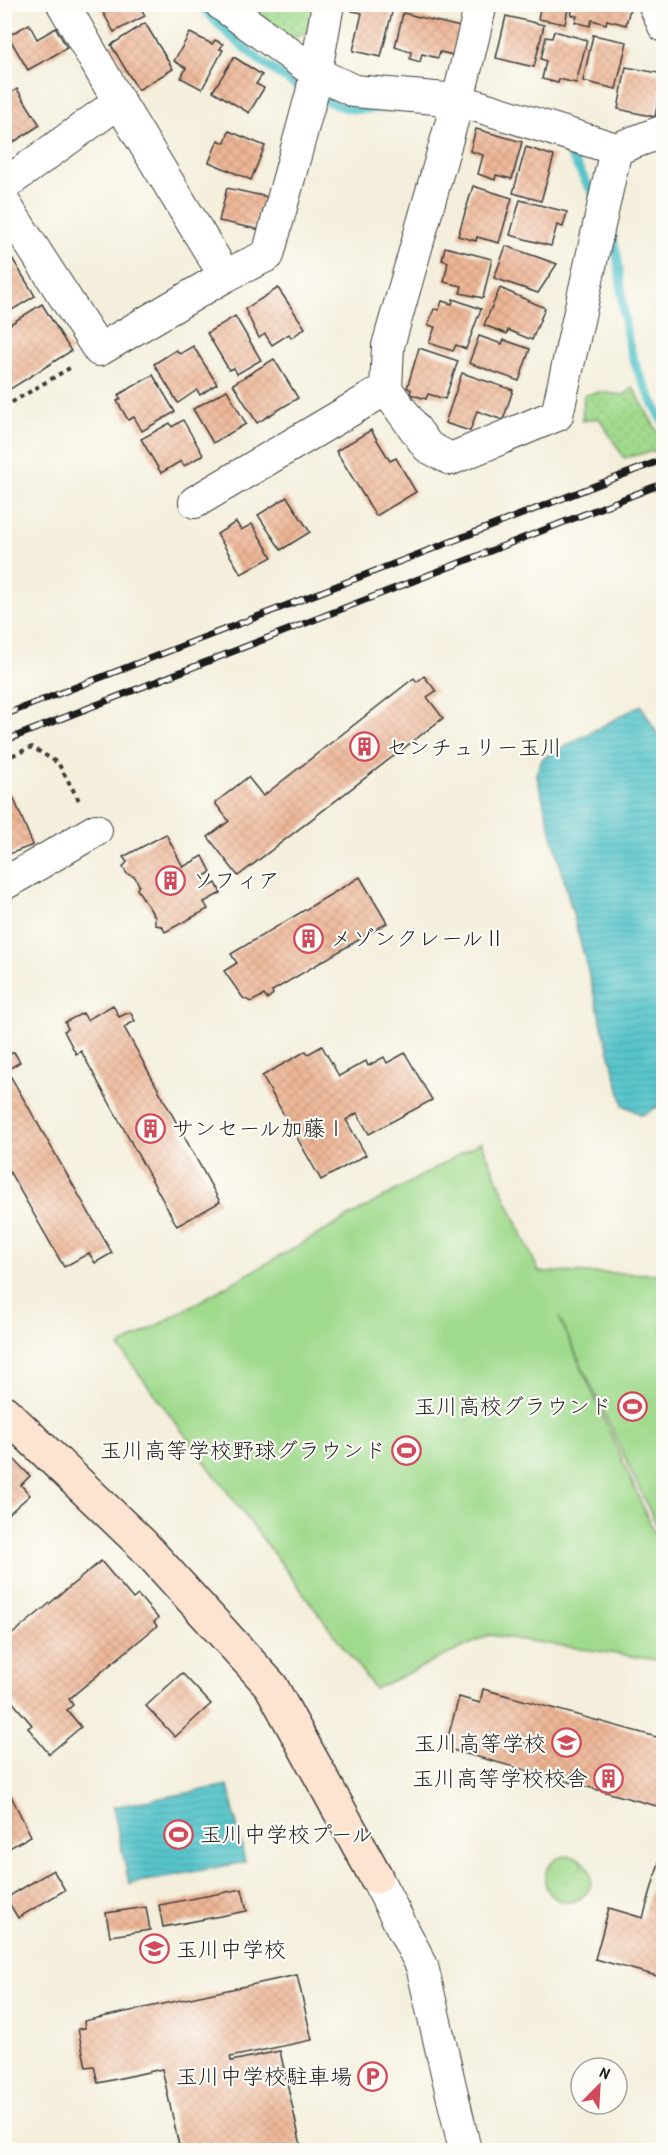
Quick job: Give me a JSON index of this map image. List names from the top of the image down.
{
  "places": {
    "building": [
      "センチュリー玉川",
      "ソフィア",
      "メゾンクレールⅡ",
      "サンセール加藤Ⅰ",
      "玉川高等学校校舎"
    ],
    "sports": ["玉川高校グラウンド", "玉川高等学校野球グラウンド", "玉川中学校プール"],
    "school or university": ["玉川高等学校", "玉川中学校"],
    "parking": ["玉川中学校駐車場"]
  },
  "north": "top right"
}
